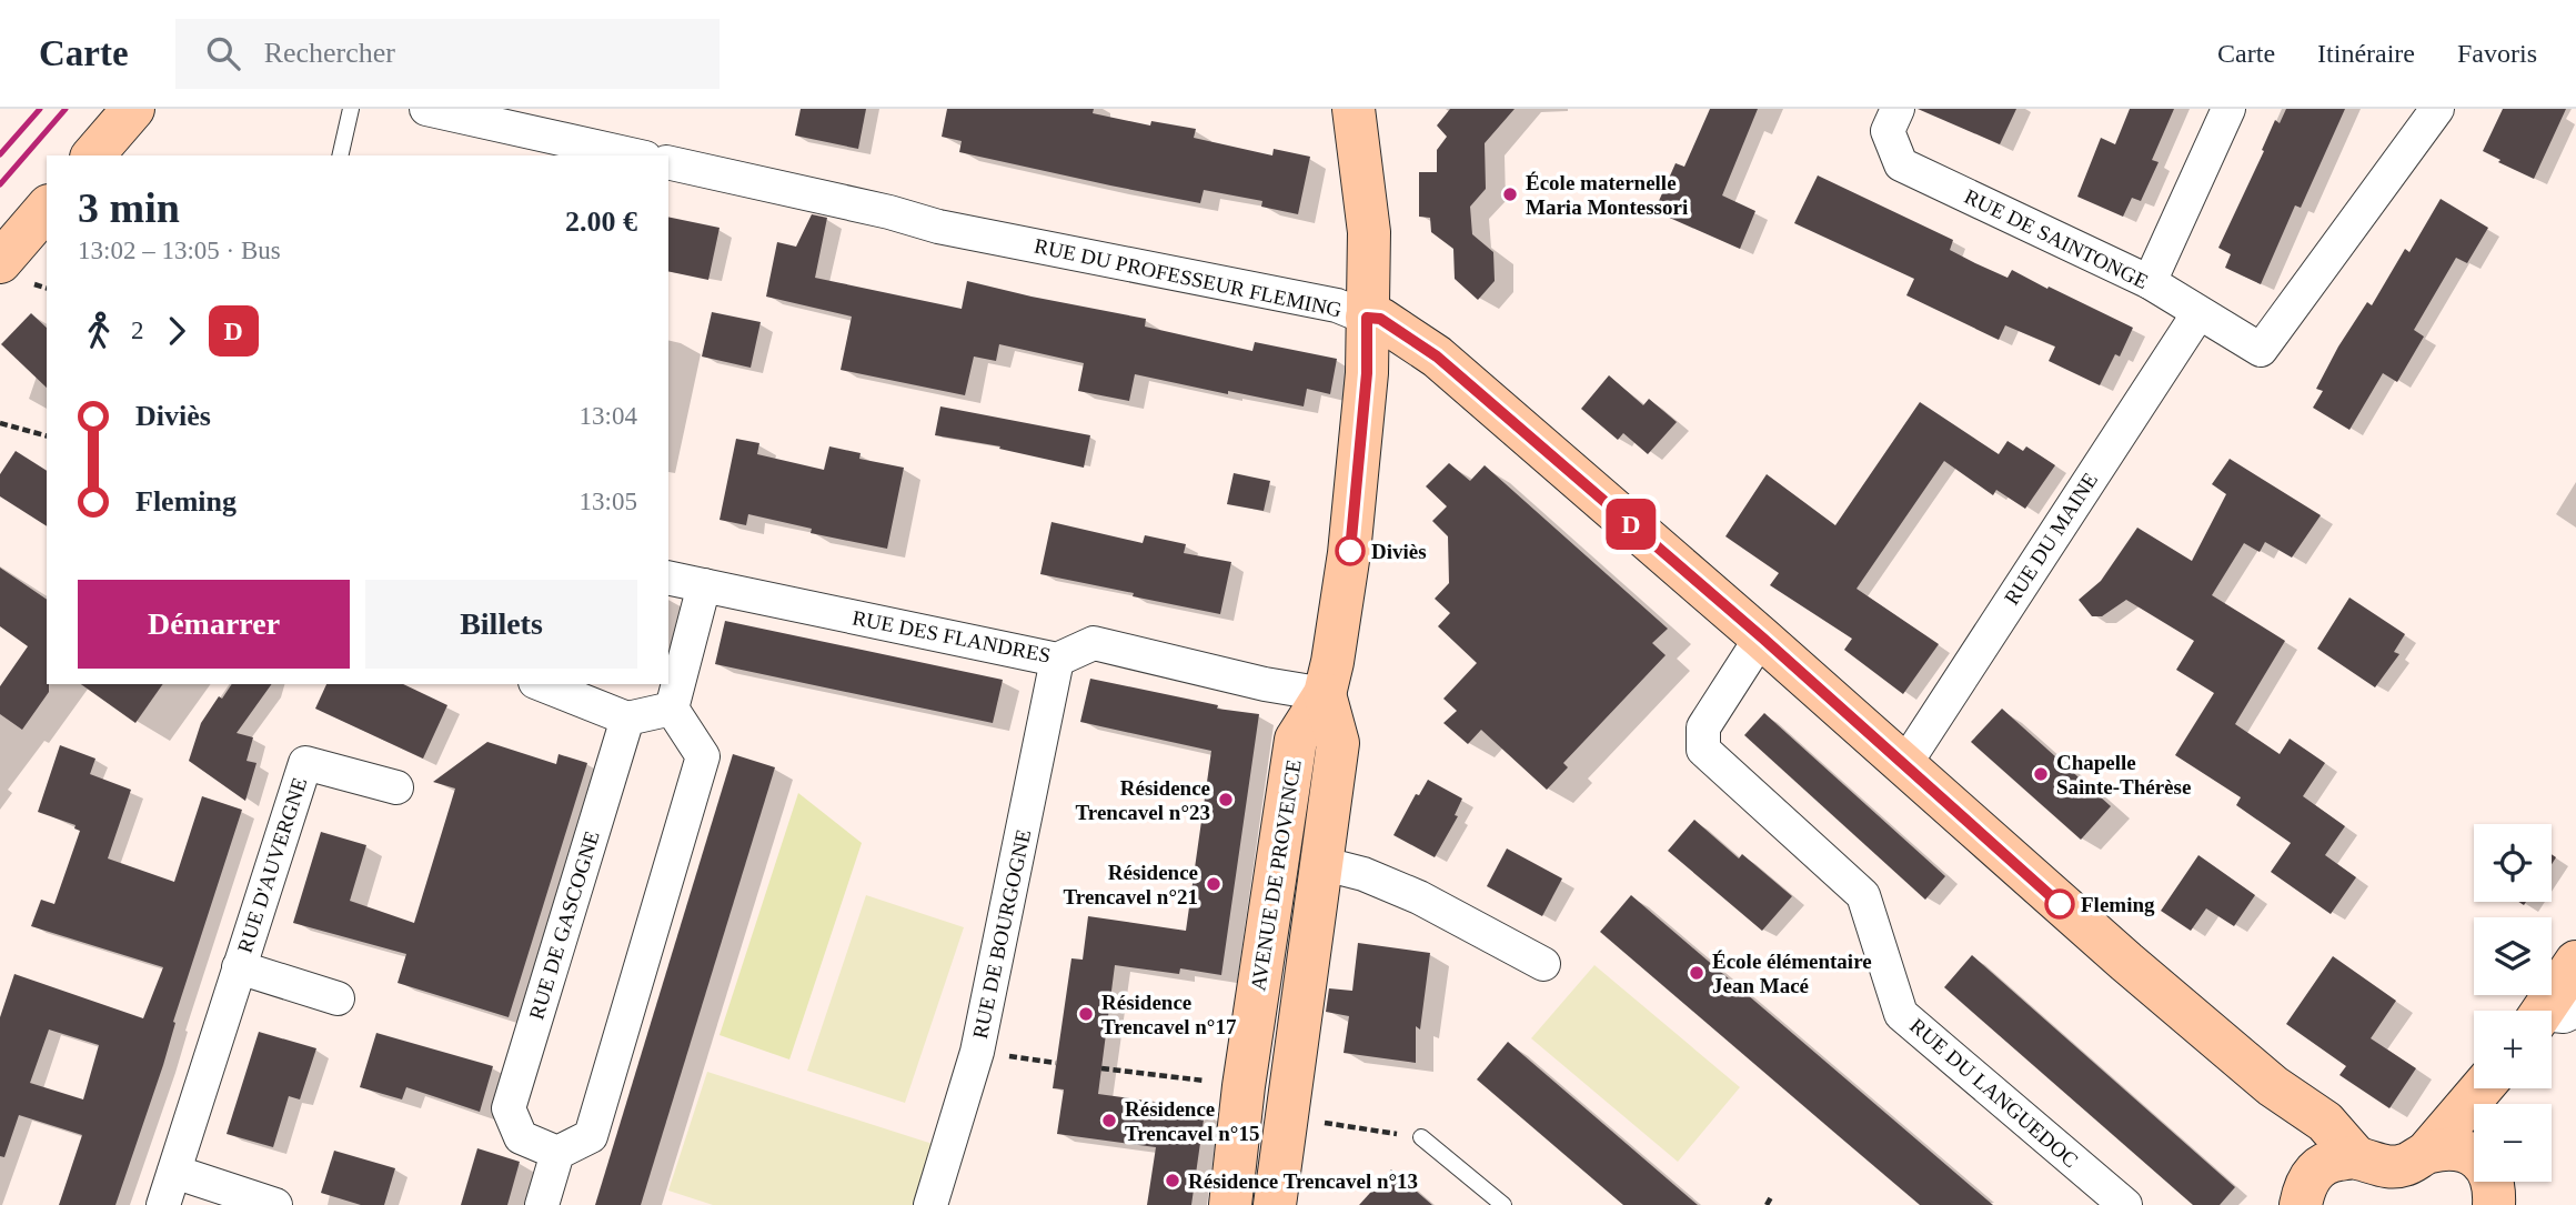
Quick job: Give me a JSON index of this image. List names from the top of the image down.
{
  "streets": {
    "street": [
      "RUE DE SAINTONGE",
      "RUE DU PROFESSEUR FLEMING",
      "RUE DU MAINE",
      "RUE DES FLANDRES",
      "RUE D'AUVERGNE",
      "AVENUE DE PROVENCE",
      "RUE DE GASCOGNE",
      "RUE DE BOURGOGNE",
      "RUE DU LANGUEDOC"
    ]
  },
  "crossings": [
    ["RUE DE SAINTONGE", "RUE DU MAINE"],
    ["RUE DU PROFESSEUR FLEMING", "RUE DU MAINE"],
    ["RUE DU PROFESSEUR FLEMING", "RUE DU LANGUEDOC"],
    ["RUE DES FLANDRES", "AVENUE DE PROVENCE"],
    ["RUE DES FLANDRES", "RUE DE BOURGOGNE"]
  ],
  "places": [
    "École maternelle Maria Montessori",
    "Diviès",
    "Chapelle Sainte-Thérèse",
    "Résidence Trencavel n°23",
    "Résidence Trencavel n°21",
    "Fleming",
    "École élémentaire Jean Macé",
    "Résidence Trencavel n°17",
    "Résidence Trencavel n°15",
    "Résidence Trencavel n°13"
  ],
  "lines": ["bus line D"],
  "page": {
    "header": "Carte",
    "search": "Rechercher",
    "nav": ["Carte", "Itinéraire", "Favoris"],
    "on_map": "D",
    "heading": ["3 min", "13:02 – 13:05 · Bus", "2.00 €"],
    "legs": ["2", "D"],
    "list": [
      {
        "name": "Diviès",
        "value": "13:04"
      },
      {
        "name": "Fleming",
        "value": "13:05"
      }
    ],
    "buttons": ["Démarrer", "Billets"],
    "map_buttons": ["+", "−"]
  }
}
